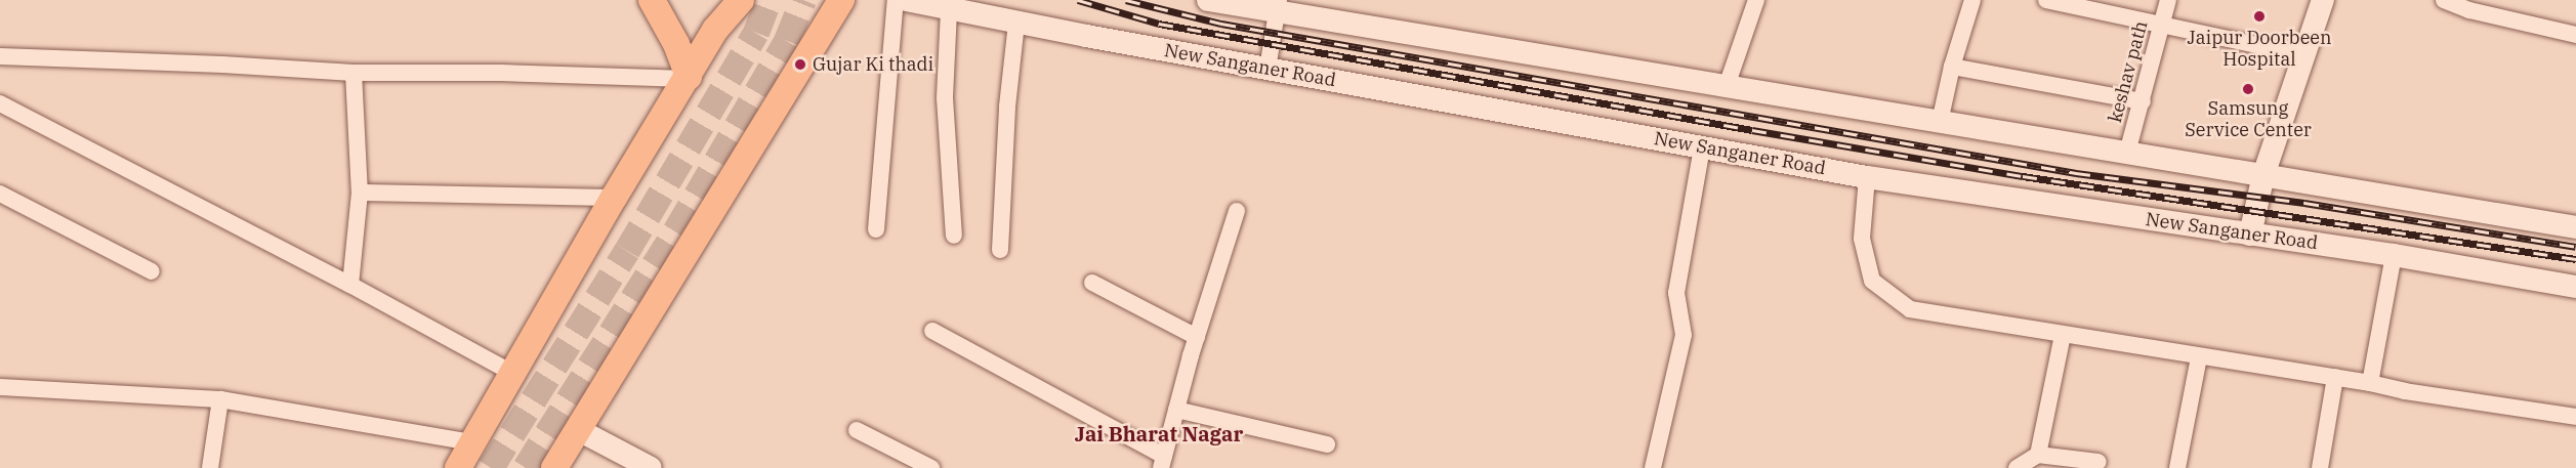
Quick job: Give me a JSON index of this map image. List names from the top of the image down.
{
  "streets": {
    "main road": ["New Sanganer Road"],
    "street": ["keshav path"]
  },
  "districts": ["Jai Bharat Nagar"],
  "places": ["Jaipur Doorbeen Hospital", "Gujar Ki thadi", "Samsung Service Center"]
}
